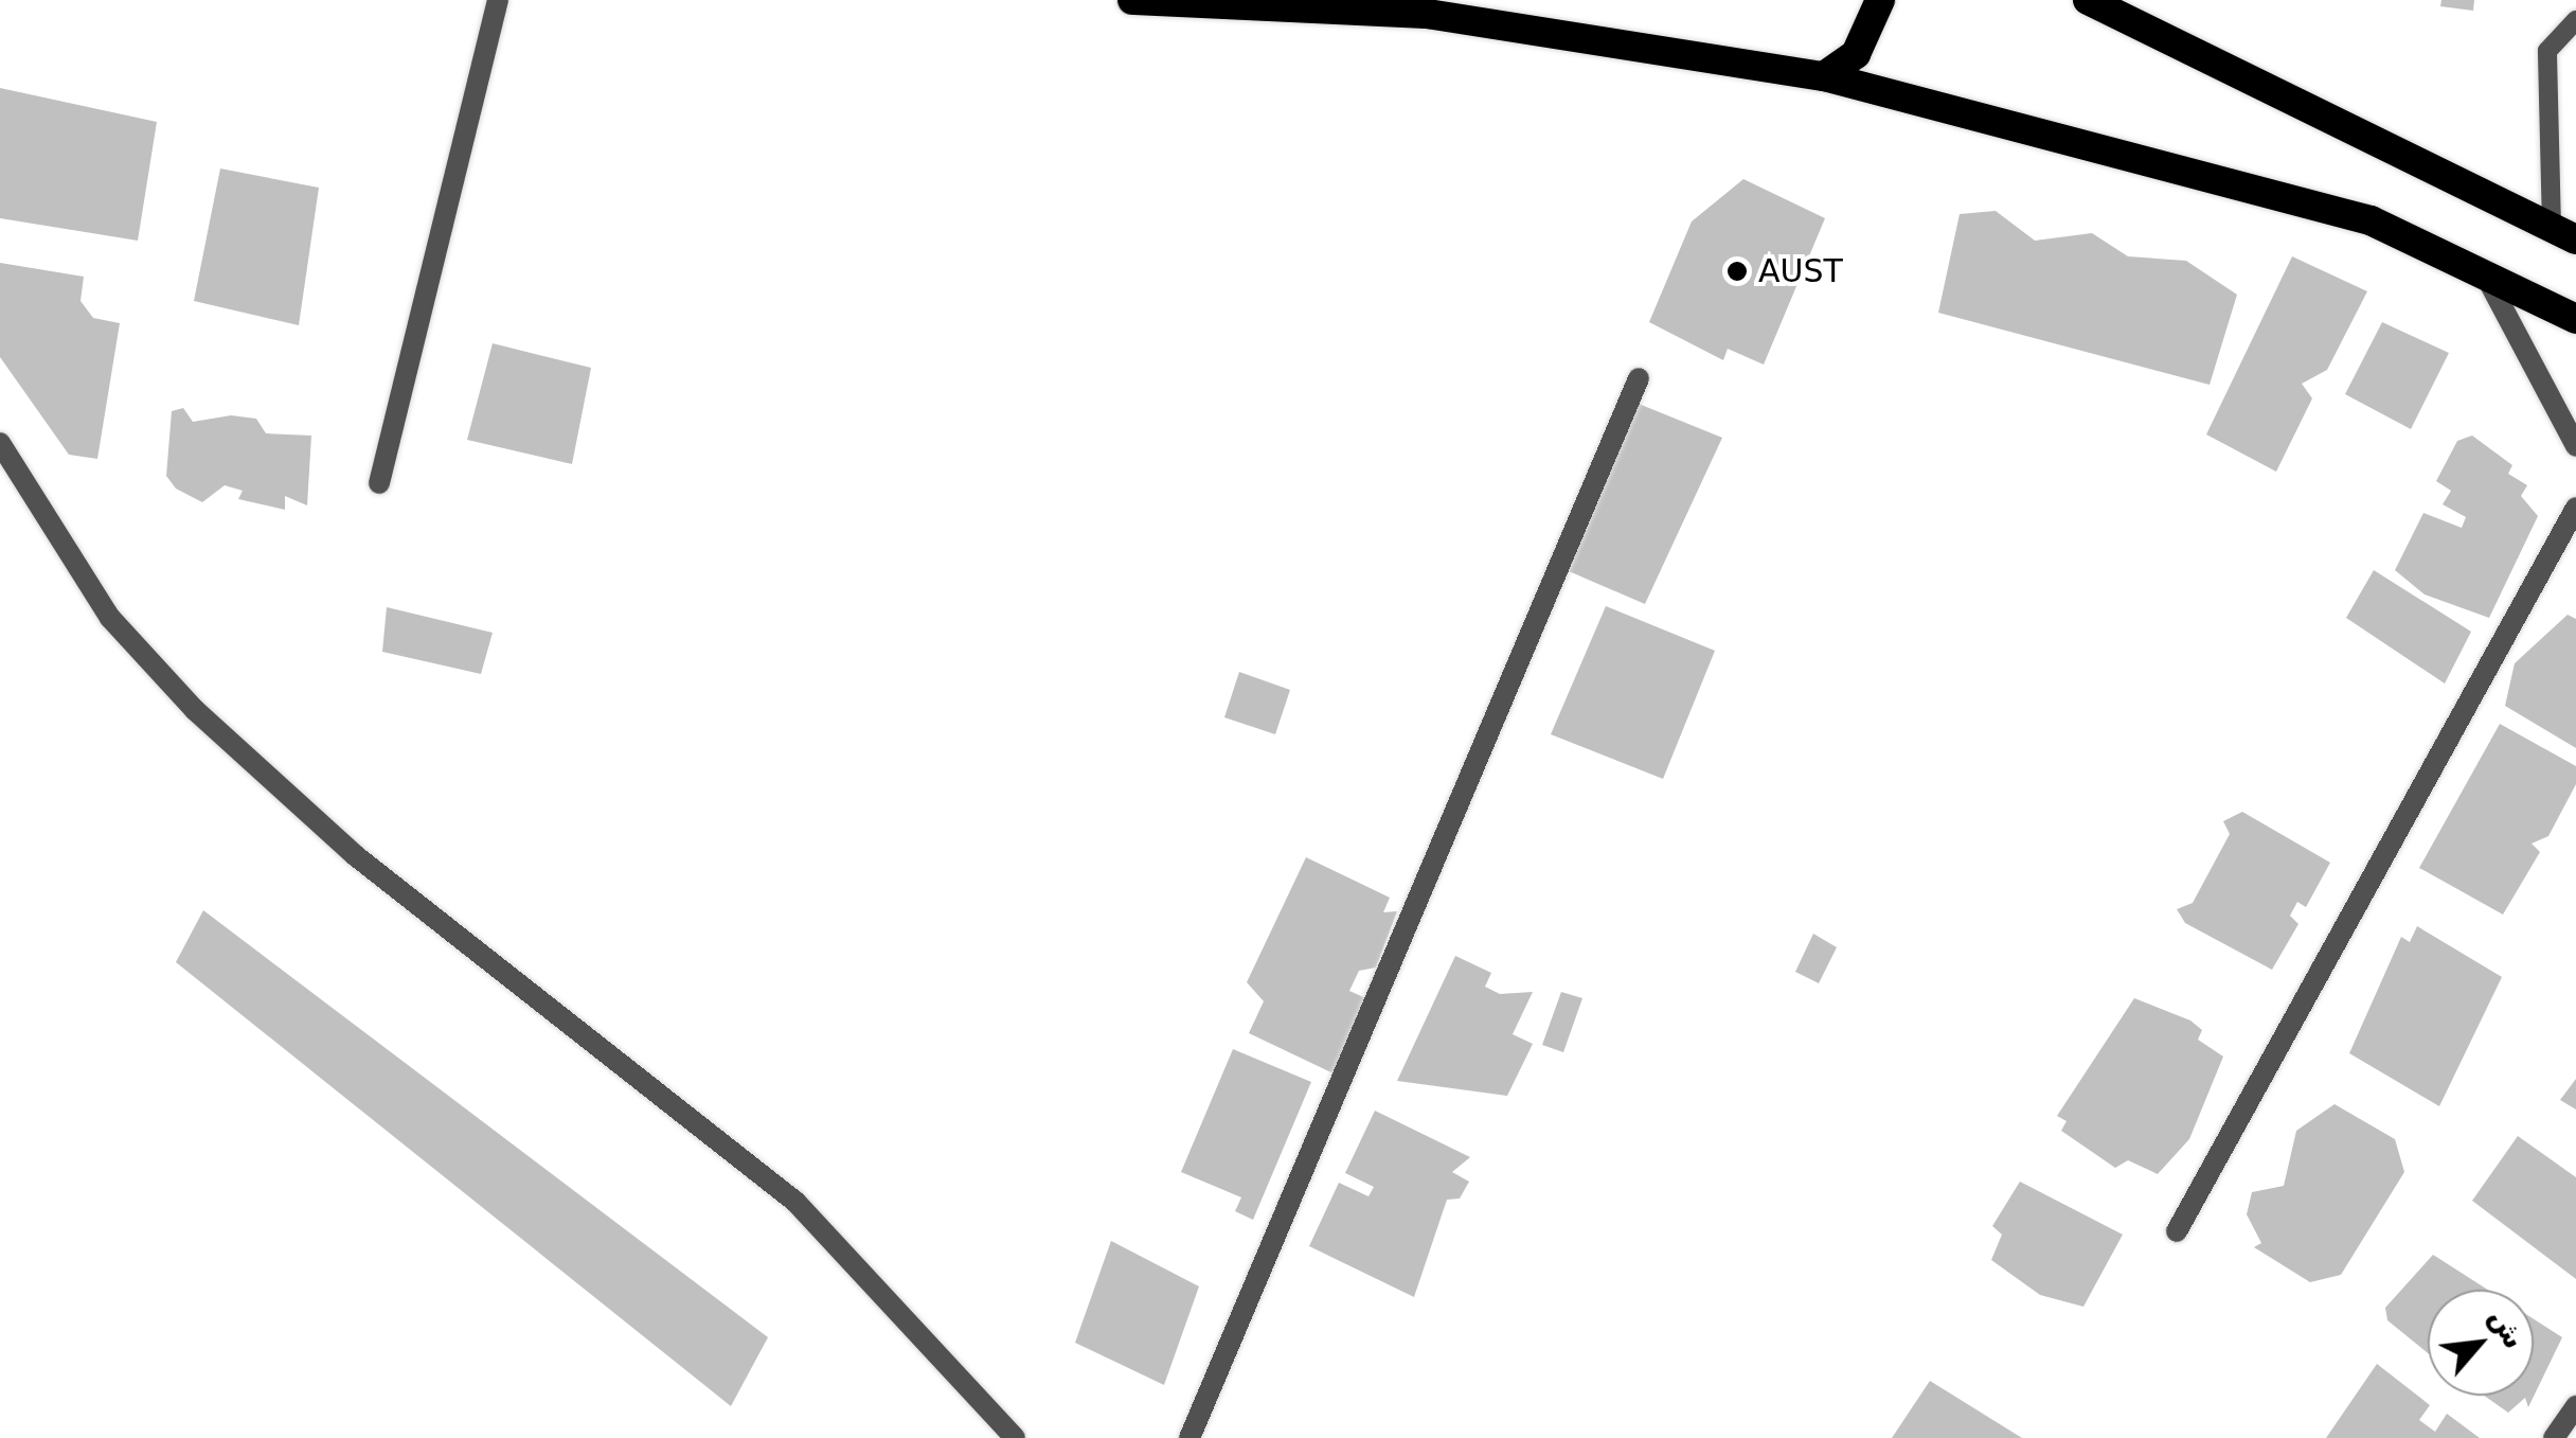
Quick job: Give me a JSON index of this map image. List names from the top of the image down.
{
  "places": ["AUST"],
  "north": "top right"
}
